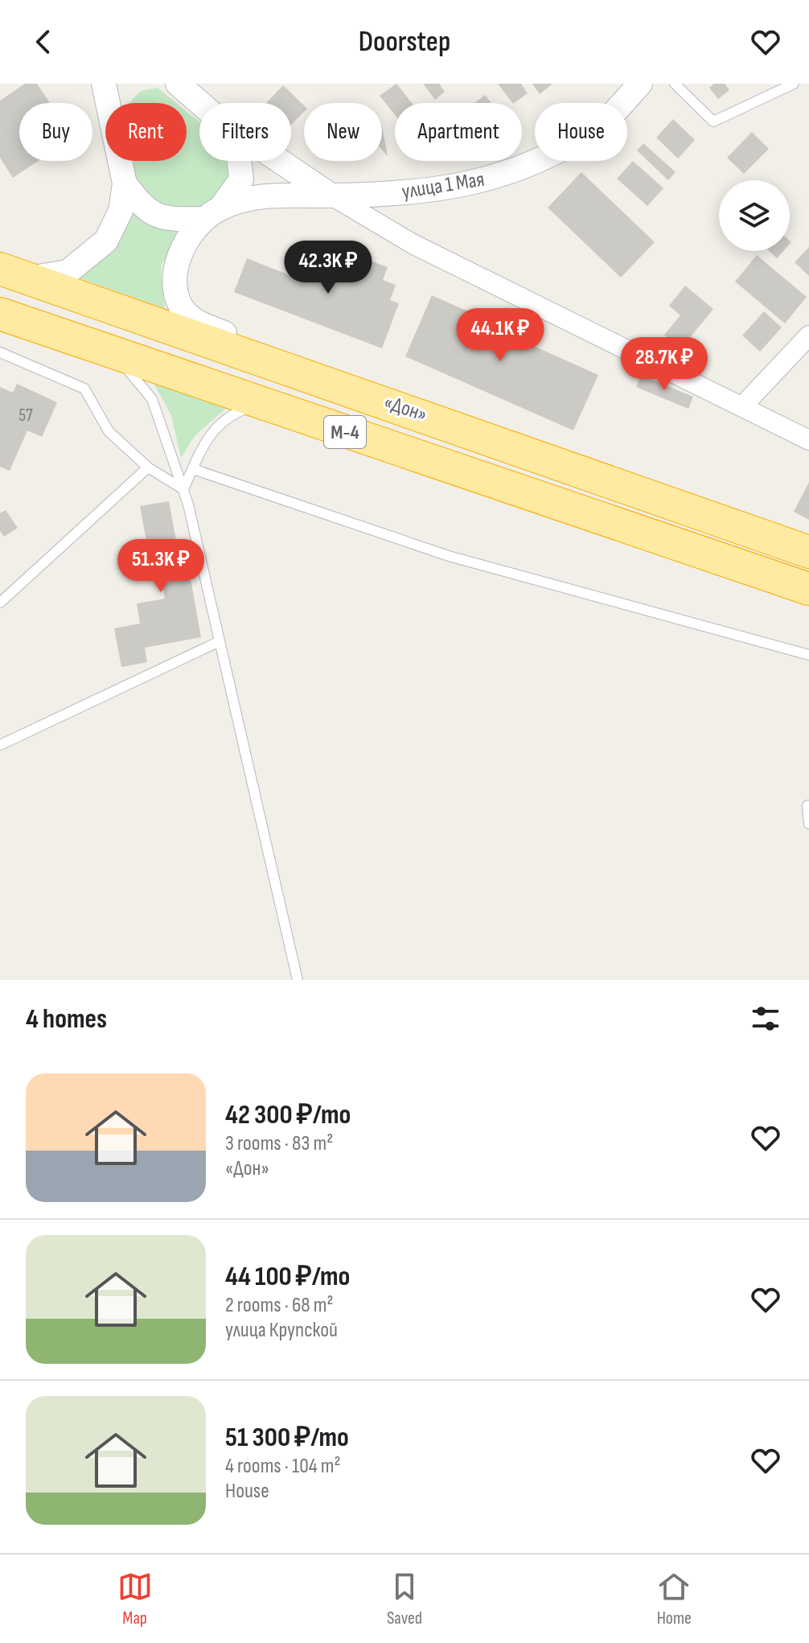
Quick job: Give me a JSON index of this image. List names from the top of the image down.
{
  "streets": {
    "highway": ["«Дон»", "М-4"],
    "street": ["улица 1 Мая"]
  },
  "house_numbers": ["57"],
  "page": {
    "header": "Doorstep",
    "chip": [
      "Buy",
      "Rent",
      "Filters",
      "New",
      "Apartment",
      "House"
    ],
    "price": [
      "42.3K ₽",
      "44.1K ₽",
      "28.7K ₽",
      "51.3K ₽"
    ],
    "heading": "4 homes",
    "list": [
      {
        "name": "42 300 ₽/mo",
        "note": "3 rooms · 83 m² · «Дон»"
      },
      {
        "name": "44 100 ₽/mo",
        "note": "2 rooms · 68 m² · улица Крупской"
      },
      {
        "name": "51 300 ₽/mo",
        "note": "4 rooms · 104 m² · House"
      }
    ],
    "tabs": ["Map", "Saved", "Home"]
  }
}
